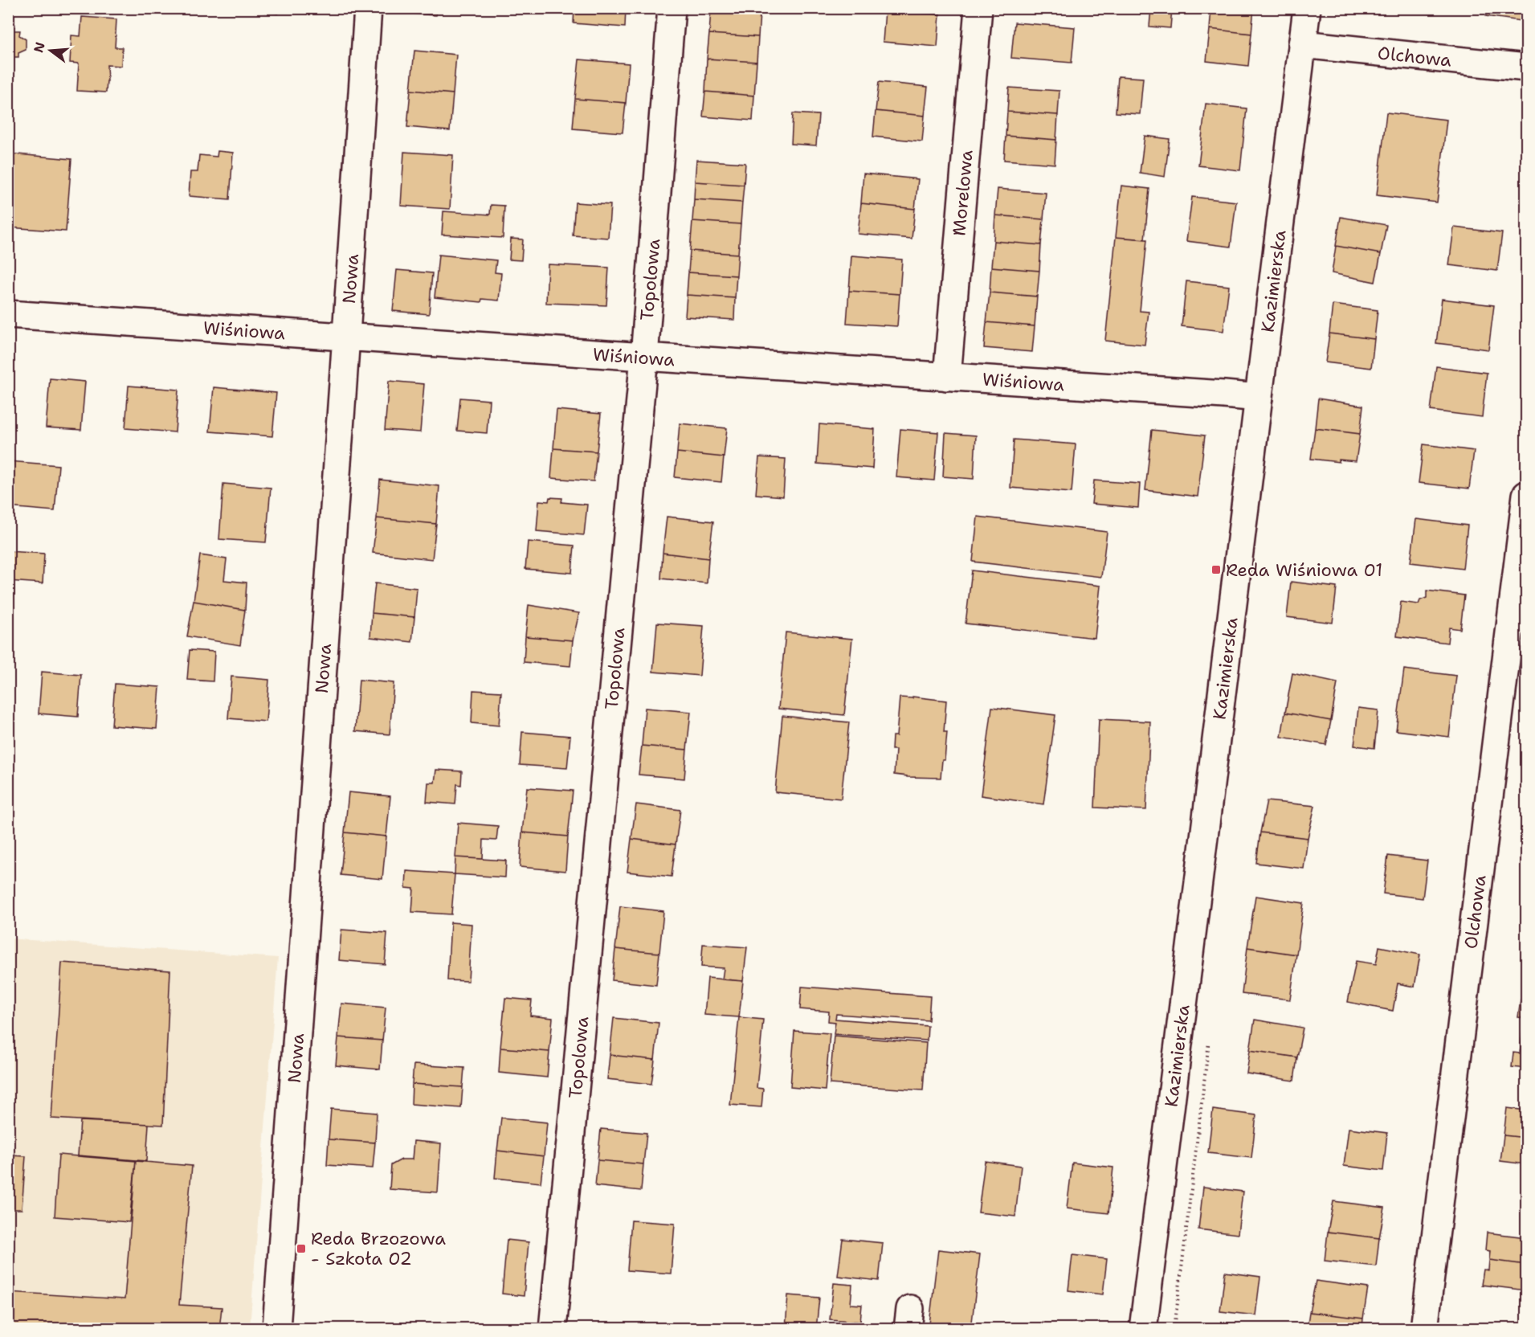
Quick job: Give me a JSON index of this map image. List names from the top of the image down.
{
  "streets": {
    "street": [
      "Olchowa",
      "Morelowa",
      "Nowa",
      "Topolowa",
      "Kazimierska",
      "Wiśniowa"
    ]
  },
  "crossings": [
    ["Olchowa", "Kazimierska"],
    ["Morelowa", "Wiśniowa"],
    ["Nowa", "Wiśniowa"],
    ["Topolowa", "Wiśniowa"],
    ["Kazimierska", "Wiśniowa"]
  ],
  "places": {
    "transit": ["Reda Wiśniowa 01", "Reda Brzozowa - Szkoła 02"]
  },
  "north": "left"
}
